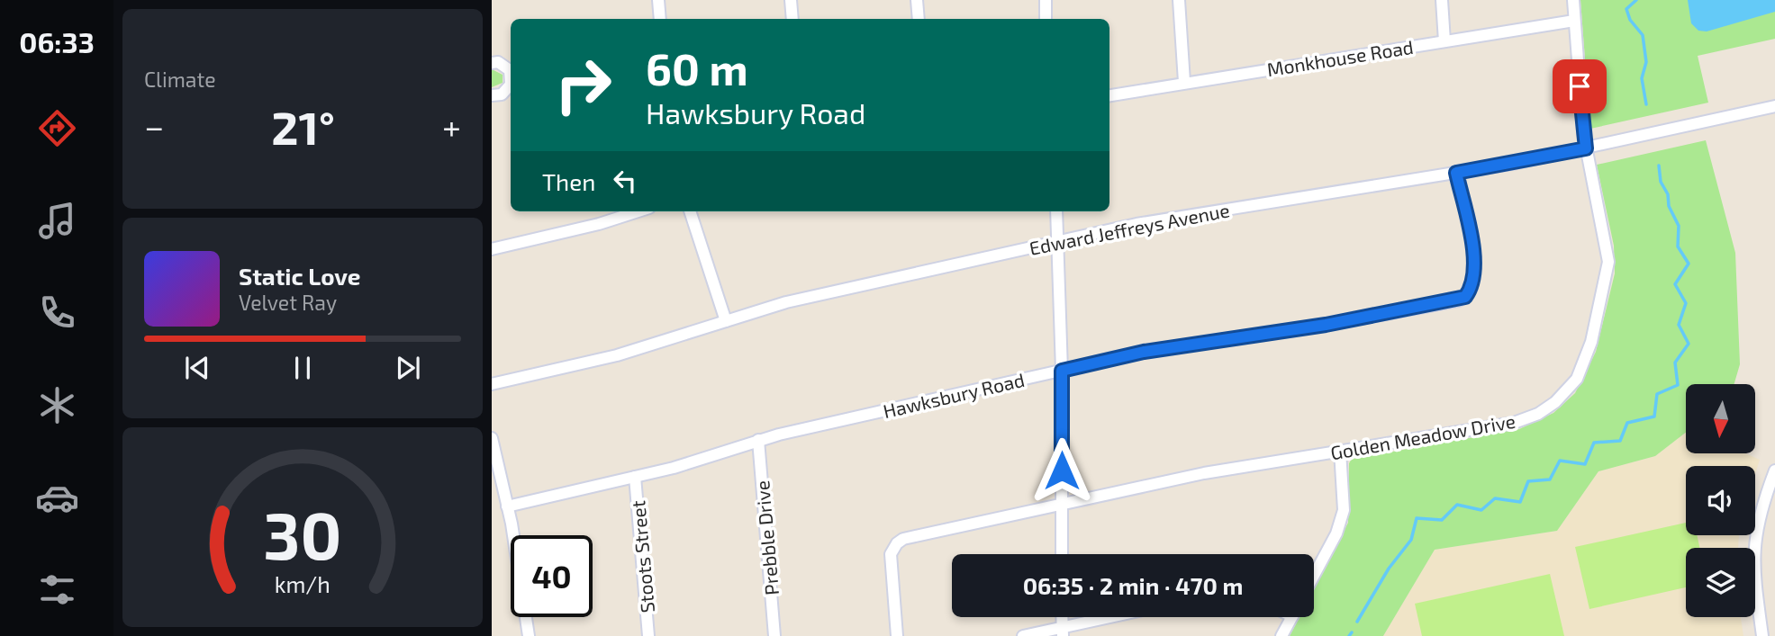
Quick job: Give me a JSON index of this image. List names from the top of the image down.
{
  "streets": {
    "street": [
      "Monkhouse Road",
      "Edward Jeffreys Avenue",
      "Hawksbury Road",
      "Golden Meadow Drive",
      "Prebble Drive",
      "Stoots Street"
    ]
  },
  "crossings": [
    ["Monkhouse Road", "Golden Meadow Drive"],
    ["Edward Jeffreys Avenue", "Hawksbury Road"],
    ["Edward Jeffreys Avenue", "Golden Meadow Drive"],
    ["Hawksbury Road", "Prebble Drive"],
    ["Hawksbury Road", "Stoots Street"]
  ],
  "north": "bottom",
  "page": {
    "tabs": "06:33",
    "tile": "Climate",
    "turn": ["60 m", "Hawksbury Road"],
    "heat": ["−", "21°", "+"],
    "then": "Then",
    "song": ["Static Love", "Velvet Ray"],
    "limit": "40",
    "trip": "06:35 · 2 min · 470 m",
    "gauge": ["30", "km/h"]
  }
}
